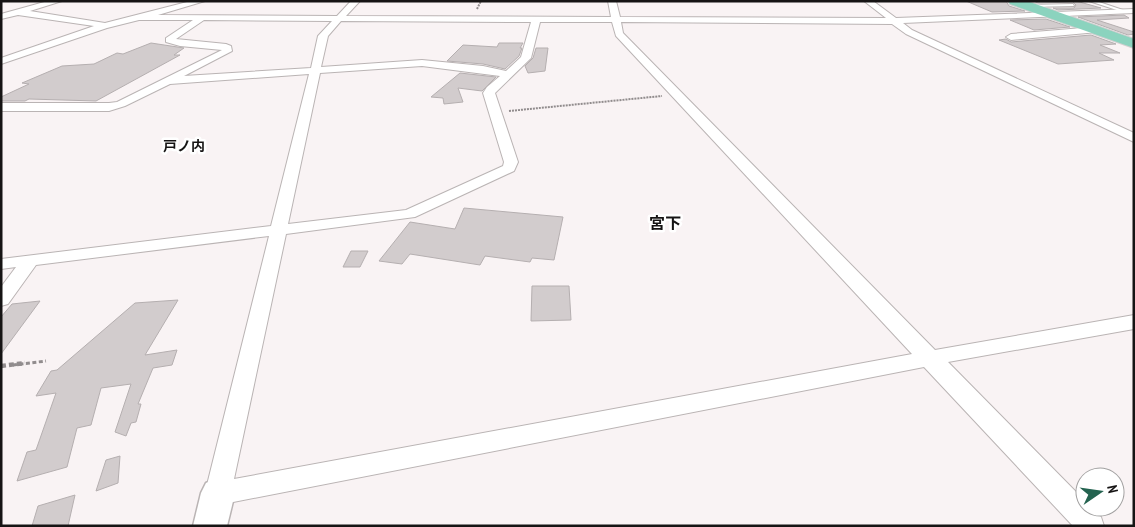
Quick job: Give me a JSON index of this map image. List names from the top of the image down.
{
  "districts": ["戸ノ内", "宮下"],
  "north": "right"
}
